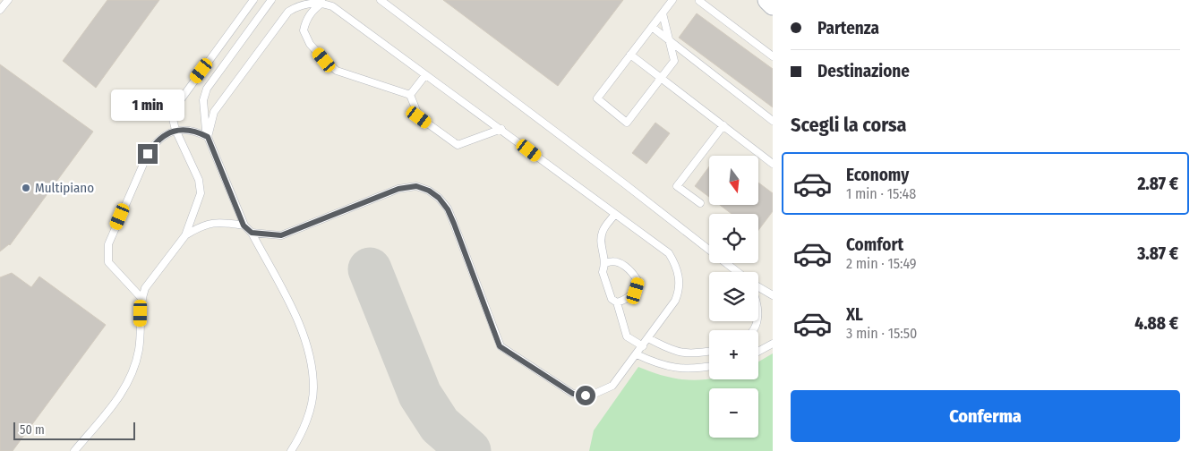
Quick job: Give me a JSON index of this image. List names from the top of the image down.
{
  "places": ["Multipiano"],
  "scale_bar": "50 m",
  "north": "bottom",
  "page": {
    "banner": ["Partenza", "Destinazione"],
    "bubble": "1 min",
    "heading": "Scegli la corsa",
    "list": [
      {
        "name": "Economy",
        "note": "1 min · 15:48",
        "value": "2.87 €"
      },
      {
        "name": "Comfort",
        "note": "2 min · 15:49",
        "value": "3.87 €"
      },
      {
        "name": "XL",
        "note": "3 min · 15:50",
        "value": "4.88 €"
      }
    ],
    "map_buttons": ["+", "−"],
    "buttons": "Conferma",
    "scale": "50 m"
  }
}
